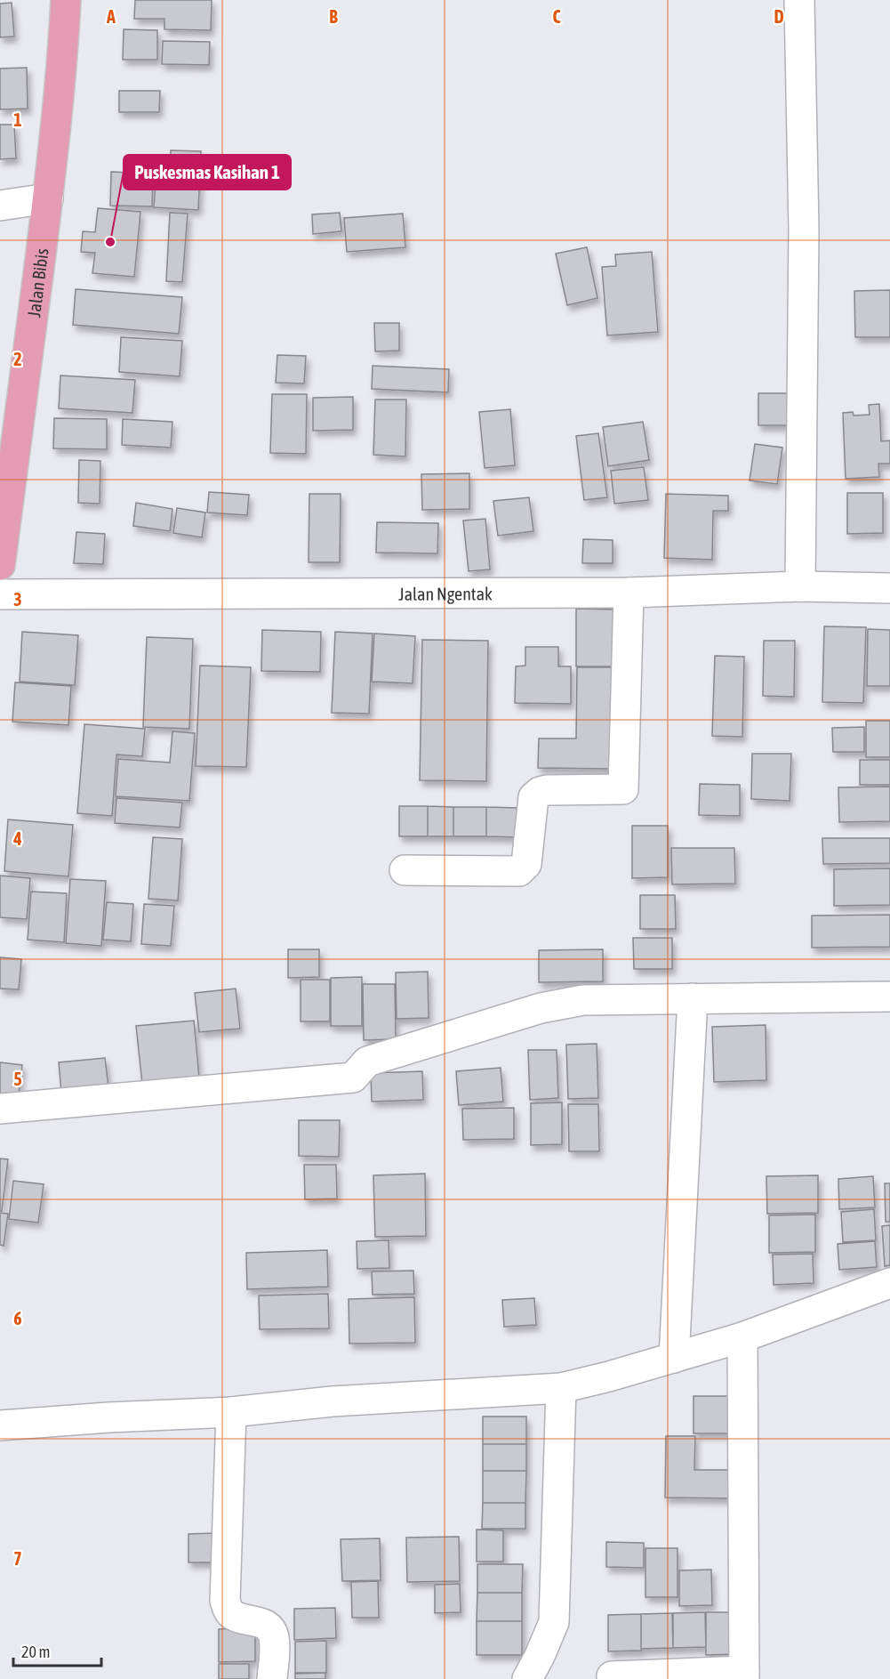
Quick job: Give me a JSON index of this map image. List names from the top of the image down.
{
  "streets": {
    "main road": ["Jalan Bibis"],
    "street": ["Jalan Ngentak"]
  },
  "places": ["Puskesmas Kasihan 1"],
  "scale_bar": "20 m",
  "grid": {
    "columns": [
      "A",
      "B",
      "C",
      "D"
    ],
    "rows": [
      "1",
      "2",
      "3",
      "4",
      "5",
      "6",
      "7"
    ]
  }
}
